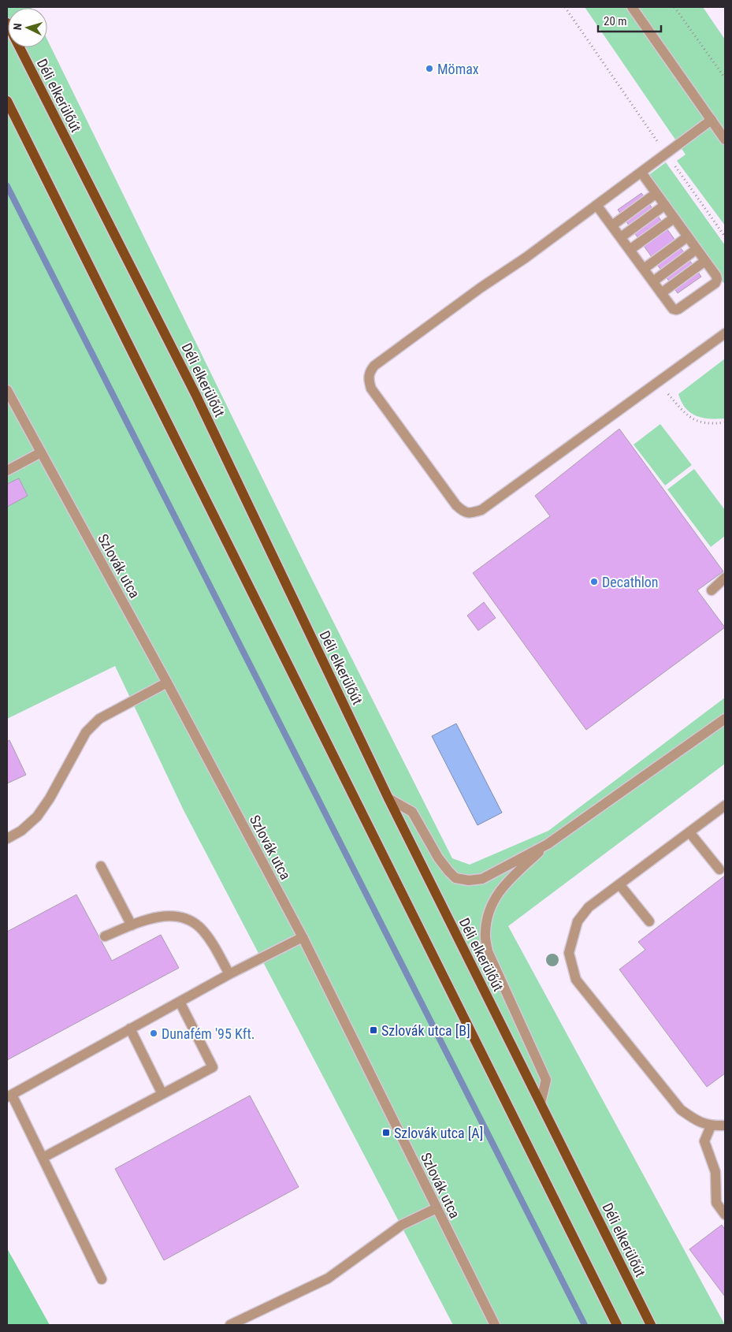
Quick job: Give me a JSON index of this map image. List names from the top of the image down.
{
  "streets": {
    "main road": ["Déli elkerülőút"],
    "street": ["Szlovák utca"]
  },
  "places": {
    "other": ["Mömax", "Decathlon", "Dunafém '95 Kft."],
    "transit": ["Szlovák utca [B]", "Szlovák utca [A]"]
  },
  "scale_bar": "20 m",
  "north": "left"
}
